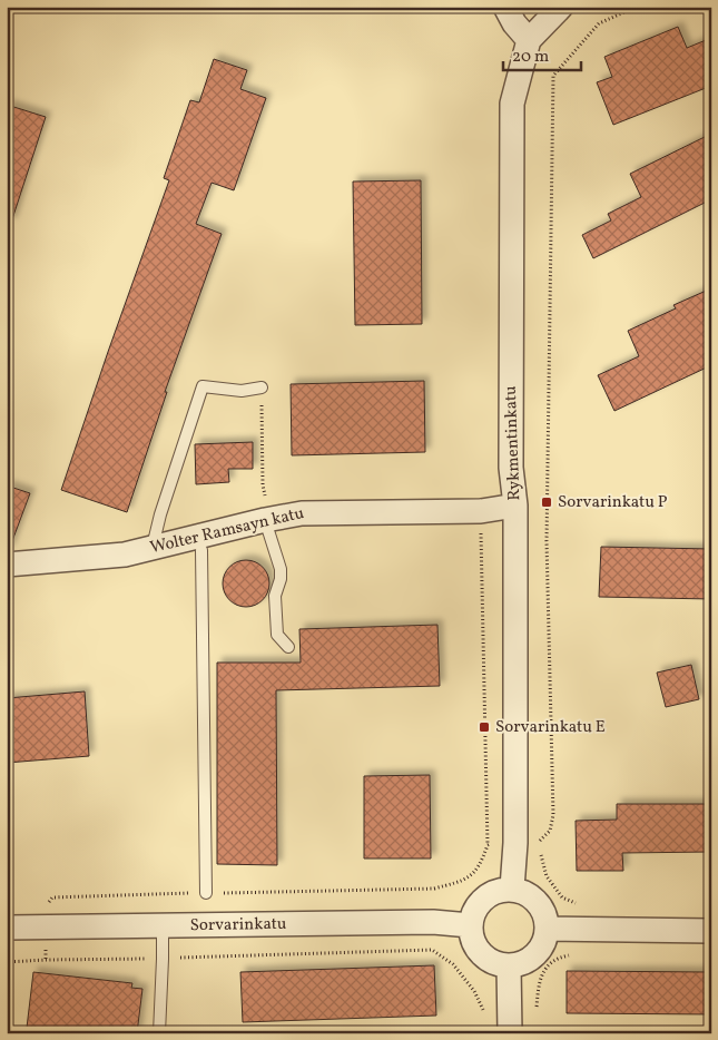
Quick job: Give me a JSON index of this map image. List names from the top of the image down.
{
  "streets": {
    "street": ["Rykmentinkatu", "Wolter Ramsayn katu", "Sorvarinkatu"]
  },
  "crossings": [
    ["Rykmentinkatu", "Wolter Ramsayn katu"],
    ["Rykmentinkatu", "Sorvarinkatu"]
  ],
  "places": {
    "transit": ["Sorvarinkatu P", "Sorvarinkatu E"]
  },
  "scale_bar": "20 m"
}
